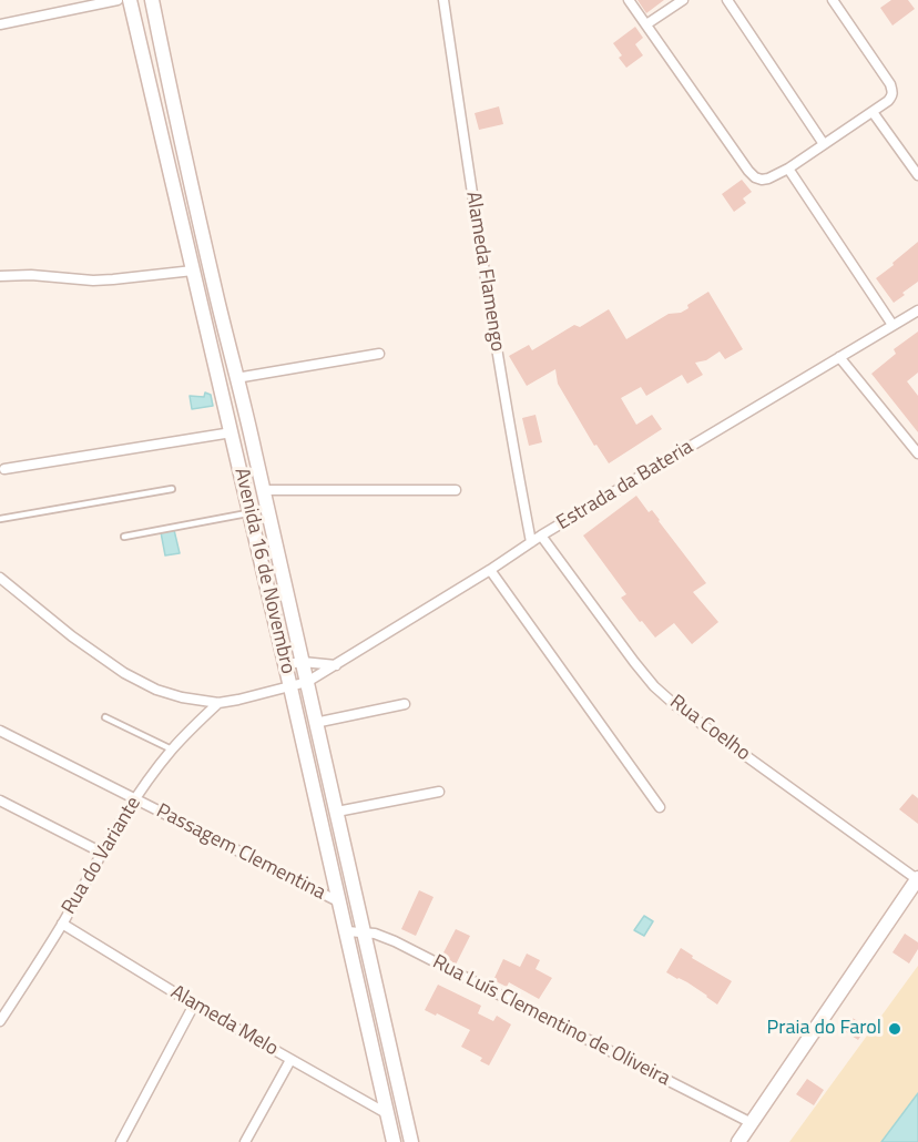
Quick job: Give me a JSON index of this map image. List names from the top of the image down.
{
  "streets": {
    "main road": ["Avenida 16 de Novembro"],
    "street": [
      "Alameda Flamengo",
      "Estrada da Bateria",
      "Rua Coelho",
      "Passagem Clementina",
      "Rua do Variante",
      "Alameda Melo",
      "Rua Luís Clementino de Oliveira"
    ]
  },
  "crossings": [
    ["Alameda Flamengo", "Estrada da Bateria"],
    ["Estrada da Bateria", "Avenida 16 de Novembro"],
    ["Estrada da Bateria", "Rua Coelho"],
    ["Estrada da Bateria", "Rua do Variante"],
    ["Avenida 16 de Novembro", "Passagem Clementina"],
    ["Avenida 16 de Novembro", "Alameda Melo"],
    ["Avenida 16 de Novembro", "Rua Luís Clementino de Oliveira"],
    ["Passagem Clementina", "Rua do Variante"],
    ["Rua do Variante", "Alameda Melo"]
  ],
  "places": ["Praia do Farol"]
}
